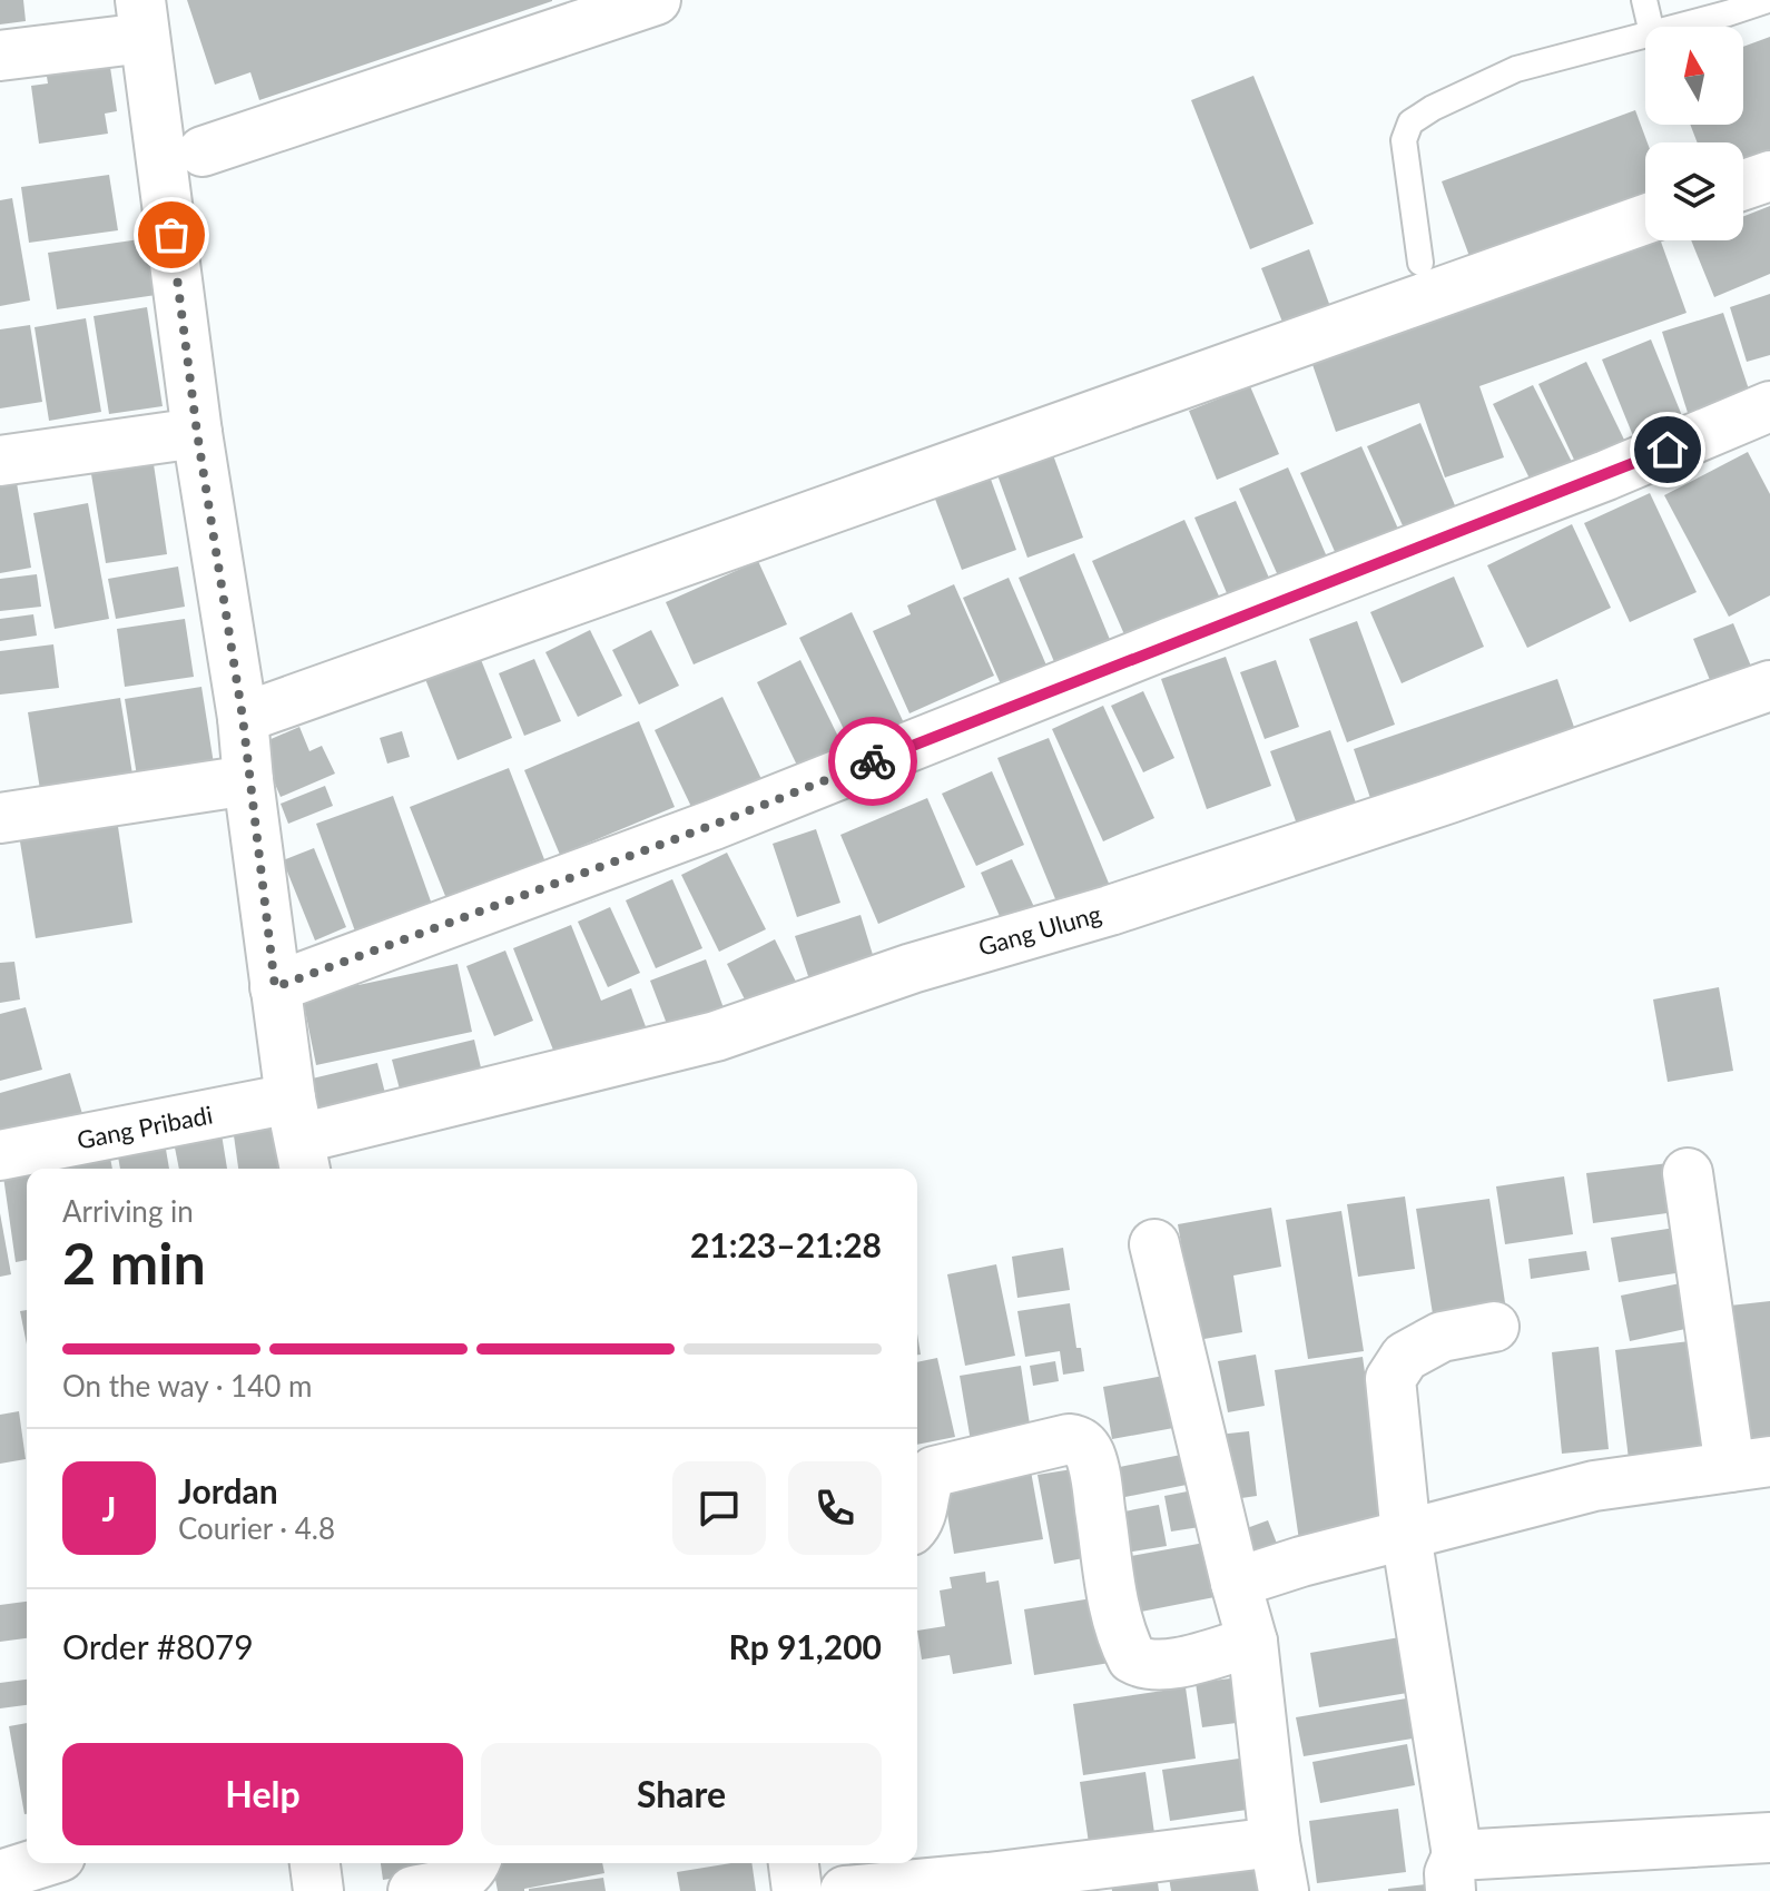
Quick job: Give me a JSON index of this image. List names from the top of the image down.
{
  "streets": {
    "street": ["Gang Ulung", "Gang Pribadi"]
  },
  "crossings": [
    ["Gang Ulung", "Gang Pribadi"]
  ],
  "north": "top",
  "page": {
    "heading": ["2 min", "Arriving in", "21:23–21:28"],
    "panel": [
      "Jordan",
      "Courier · 4.8",
      "Order #8079",
      "Rp 91,200"
    ],
    "bar": "On the way · 140 m",
    "round": "J",
    "buttons": ["Help", "Share"]
  }
}
